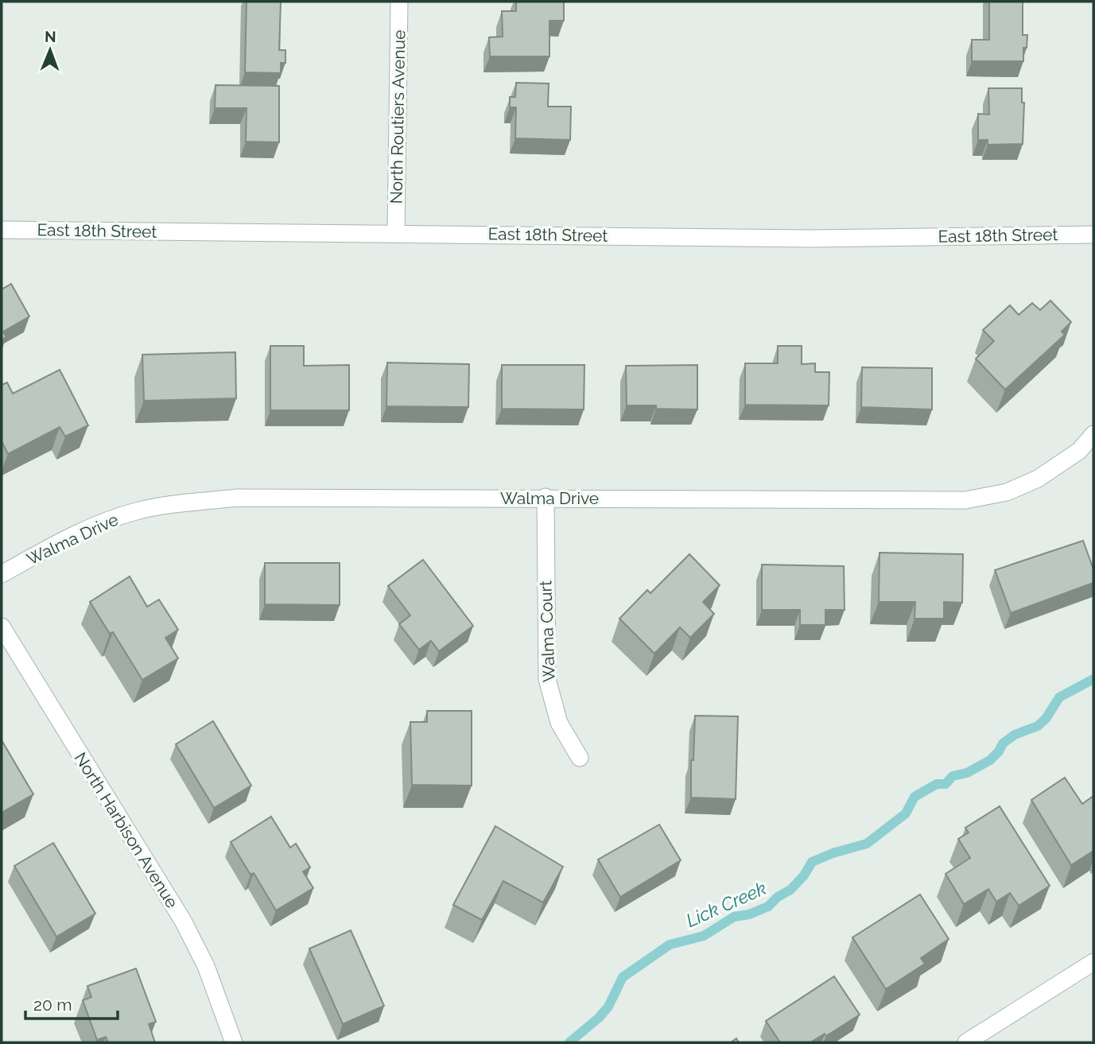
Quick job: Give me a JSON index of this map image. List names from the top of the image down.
{
  "streets": {
    "street": [
      "North Routiers Avenue",
      "East 18th Street",
      "Walma Drive",
      "Walma Court",
      "North Harbison Avenue"
    ]
  },
  "crossings": [
    ["North Routiers Avenue", "East 18th Street"],
    ["Walma Drive", "Walma Court"]
  ],
  "water": ["Lick Creek"],
  "scale_bar": "20 m",
  "north": "top"
}
